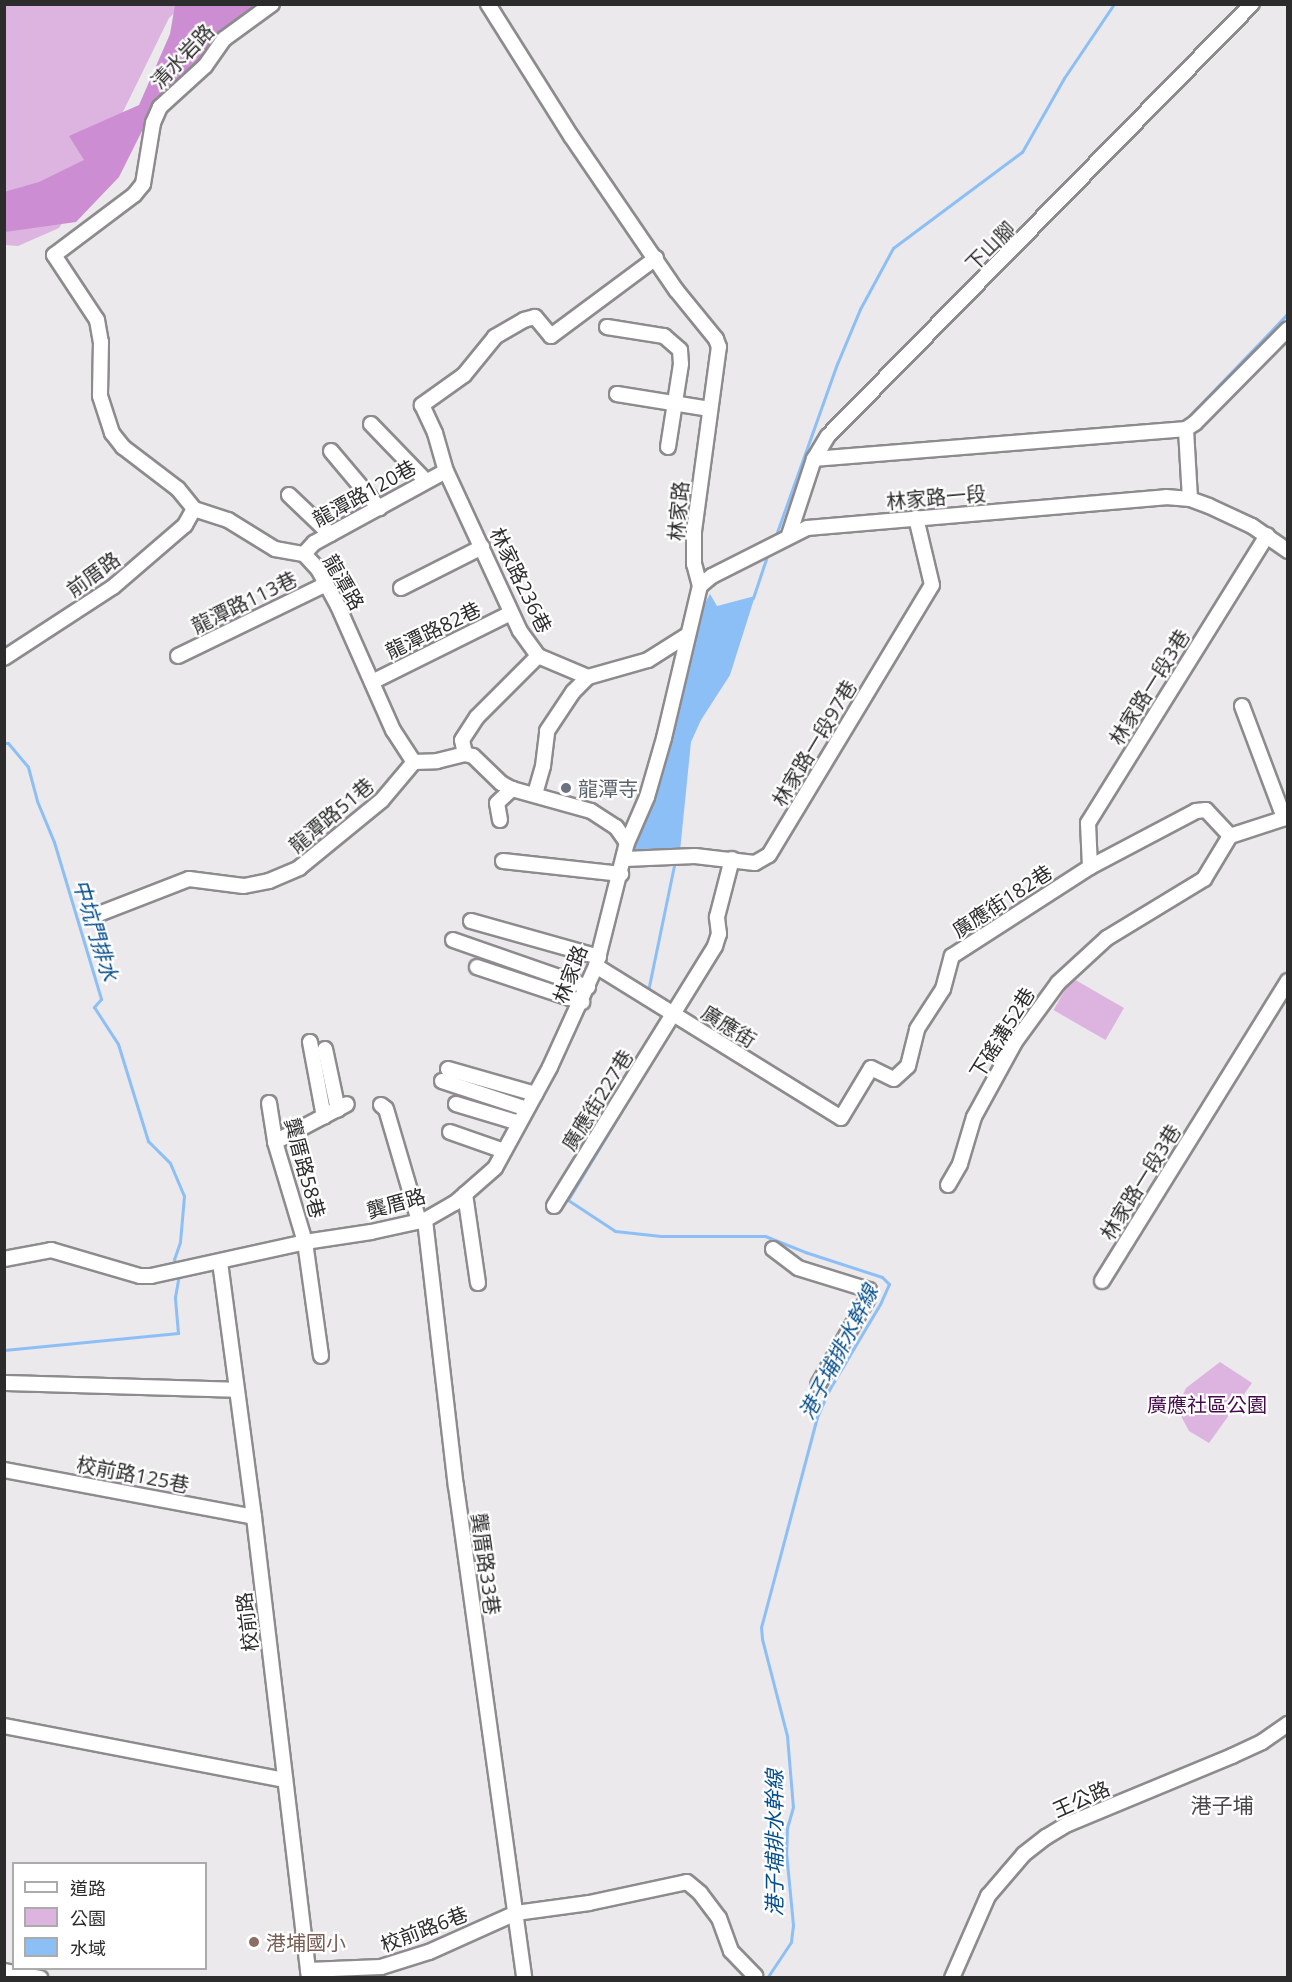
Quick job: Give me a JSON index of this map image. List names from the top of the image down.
{
  "streets": {
    "street": [
      "清水岩路",
      "下山腳",
      "龍潭路120巷",
      "林家路一段",
      "林家路",
      "前厝路",
      "林家路236巷",
      "龍潭路",
      "龍潭路113巷",
      "龍潭路82巷",
      "林家路一段3巷",
      "林家路一段97巷",
      "龍潭路51巷",
      "廣應街182巷",
      "廣應街",
      "下磘溝52巷",
      "廣應街227巷",
      "龔厝路58巷",
      "龔厝路",
      "校前路125巷",
      "龔厝路33巷",
      "校前路",
      "王公路",
      "校前路6巷"
    ]
  },
  "crossings": [
    ["清水岩路", "前厝路"],
    ["清水岩路", "龍潭路"],
    ["下山腳", "林家路一段"],
    ["龍潭路120巷", "林家路236巷"],
    ["龍潭路120巷", "龍潭路"],
    ["林家路一段", "林家路"],
    ["林家路一段", "林家路一段97巷"],
    ["林家路", "林家路236巷"],
    ["林家路", "林家路一段97巷"],
    ["林家路", "廣應街"],
    ["林家路", "龔厝路"],
    ["前厝路", "龍潭路"],
    ["林家路236巷", "龍潭路82巷"],
    ["龍潭路", "龍潭路113巷"],
    ["龍潭路", "龍潭路82巷"],
    ["龍潭路", "龍潭路51巷"],
    ["林家路一段3巷", "廣應街182巷"],
    ["林家路一段97巷", "廣應街227巷"],
    ["廣應街182巷", "廣應街"],
    ["廣應街182巷", "下磘溝52巷"],
    ["廣應街", "廣應街227巷"],
    ["龔厝路58巷", "龔厝路"],
    ["龔厝路", "龔厝路33巷"],
    ["龔厝路", "校前路"],
    ["校前路125巷", "校前路"],
    ["龔厝路33巷", "校前路6巷"],
    ["校前路", "校前路6巷"]
  ],
  "districts": ["港子埔"],
  "water": ["中坑門排水", "港子埔排水幹線"],
  "parks": ["廣應社區公園"],
  "places": ["龍潭寺", "港埔國小"],
  "legend": ["道路", "公園", "水域"]
}
